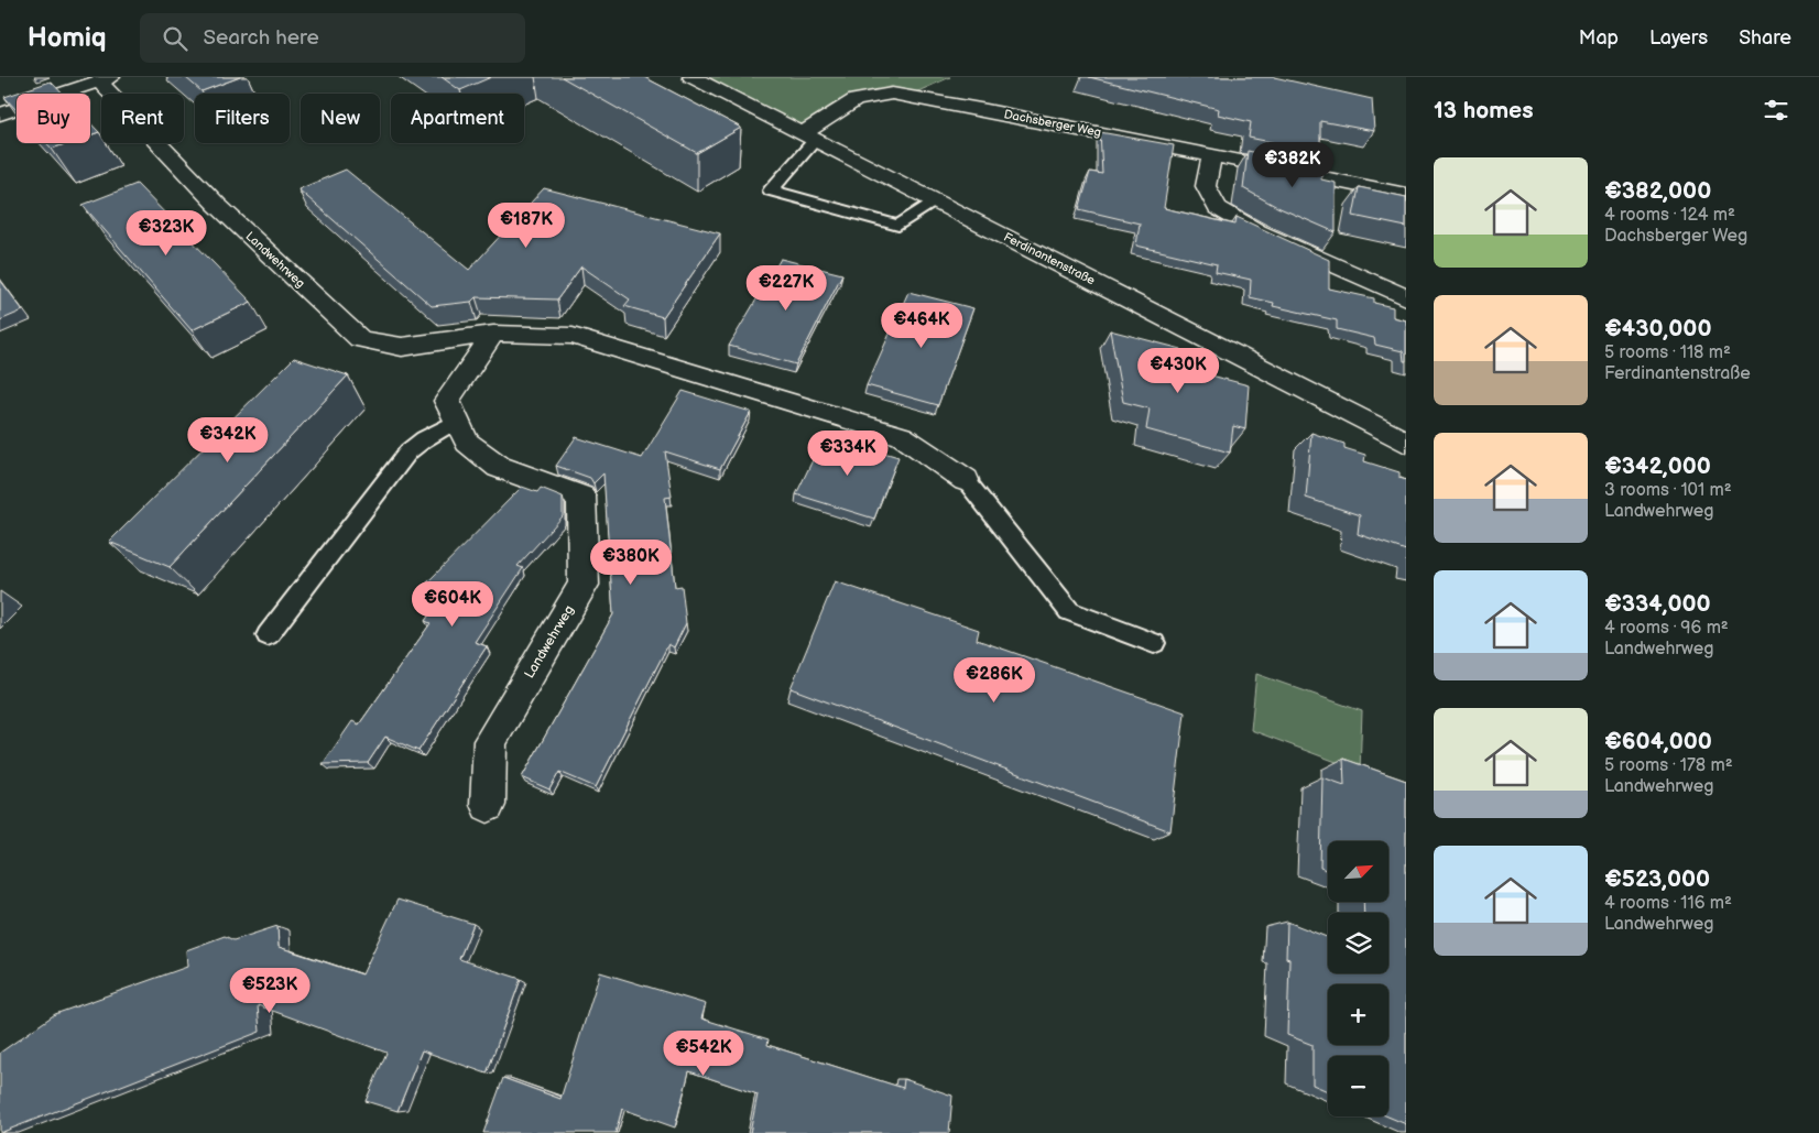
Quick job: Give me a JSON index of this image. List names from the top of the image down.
{
  "streets": {
    "street": ["Dachsberger Weg", "Ferdinantenstraße", "Landwehrweg"]
  },
  "crossings": [
    ["Dachsberger Weg", "Ferdinantenstraße"]
  ],
  "north": "top right",
  "page": {
    "header": "Homiq",
    "search": "Search here",
    "nav": ["Map", "Layers", "Share"],
    "heading": "13 homes",
    "chip": [
      "Buy",
      "Rent",
      "Filters",
      "New",
      "Apartment"
    ],
    "price": [
      "€382K",
      "€187K",
      "€323K",
      "€227K",
      "€464K",
      "€430K",
      "€342K",
      "€334K",
      "€380K",
      "€604K",
      "€286K",
      "€523K",
      "€542K"
    ],
    "list": [
      {
        "name": "€382,000",
        "note": "4 rooms · 124 m² · Dachsberger Weg"
      },
      {
        "name": "€430,000",
        "note": "5 rooms · 118 m² · Ferdinantenstraße"
      },
      {
        "name": "€342,000",
        "note": "3 rooms · 101 m² · Landwehrweg"
      },
      {
        "name": "€334,000",
        "note": "4 rooms · 96 m² · Landwehrweg"
      },
      {
        "name": "€604,000",
        "note": "5 rooms · 178 m² · Landwehrweg"
      },
      {
        "name": "€523,000",
        "note": "4 rooms · 116 m² · Landwehrweg"
      }
    ],
    "map_buttons": ["+", "−"]
  }
}
